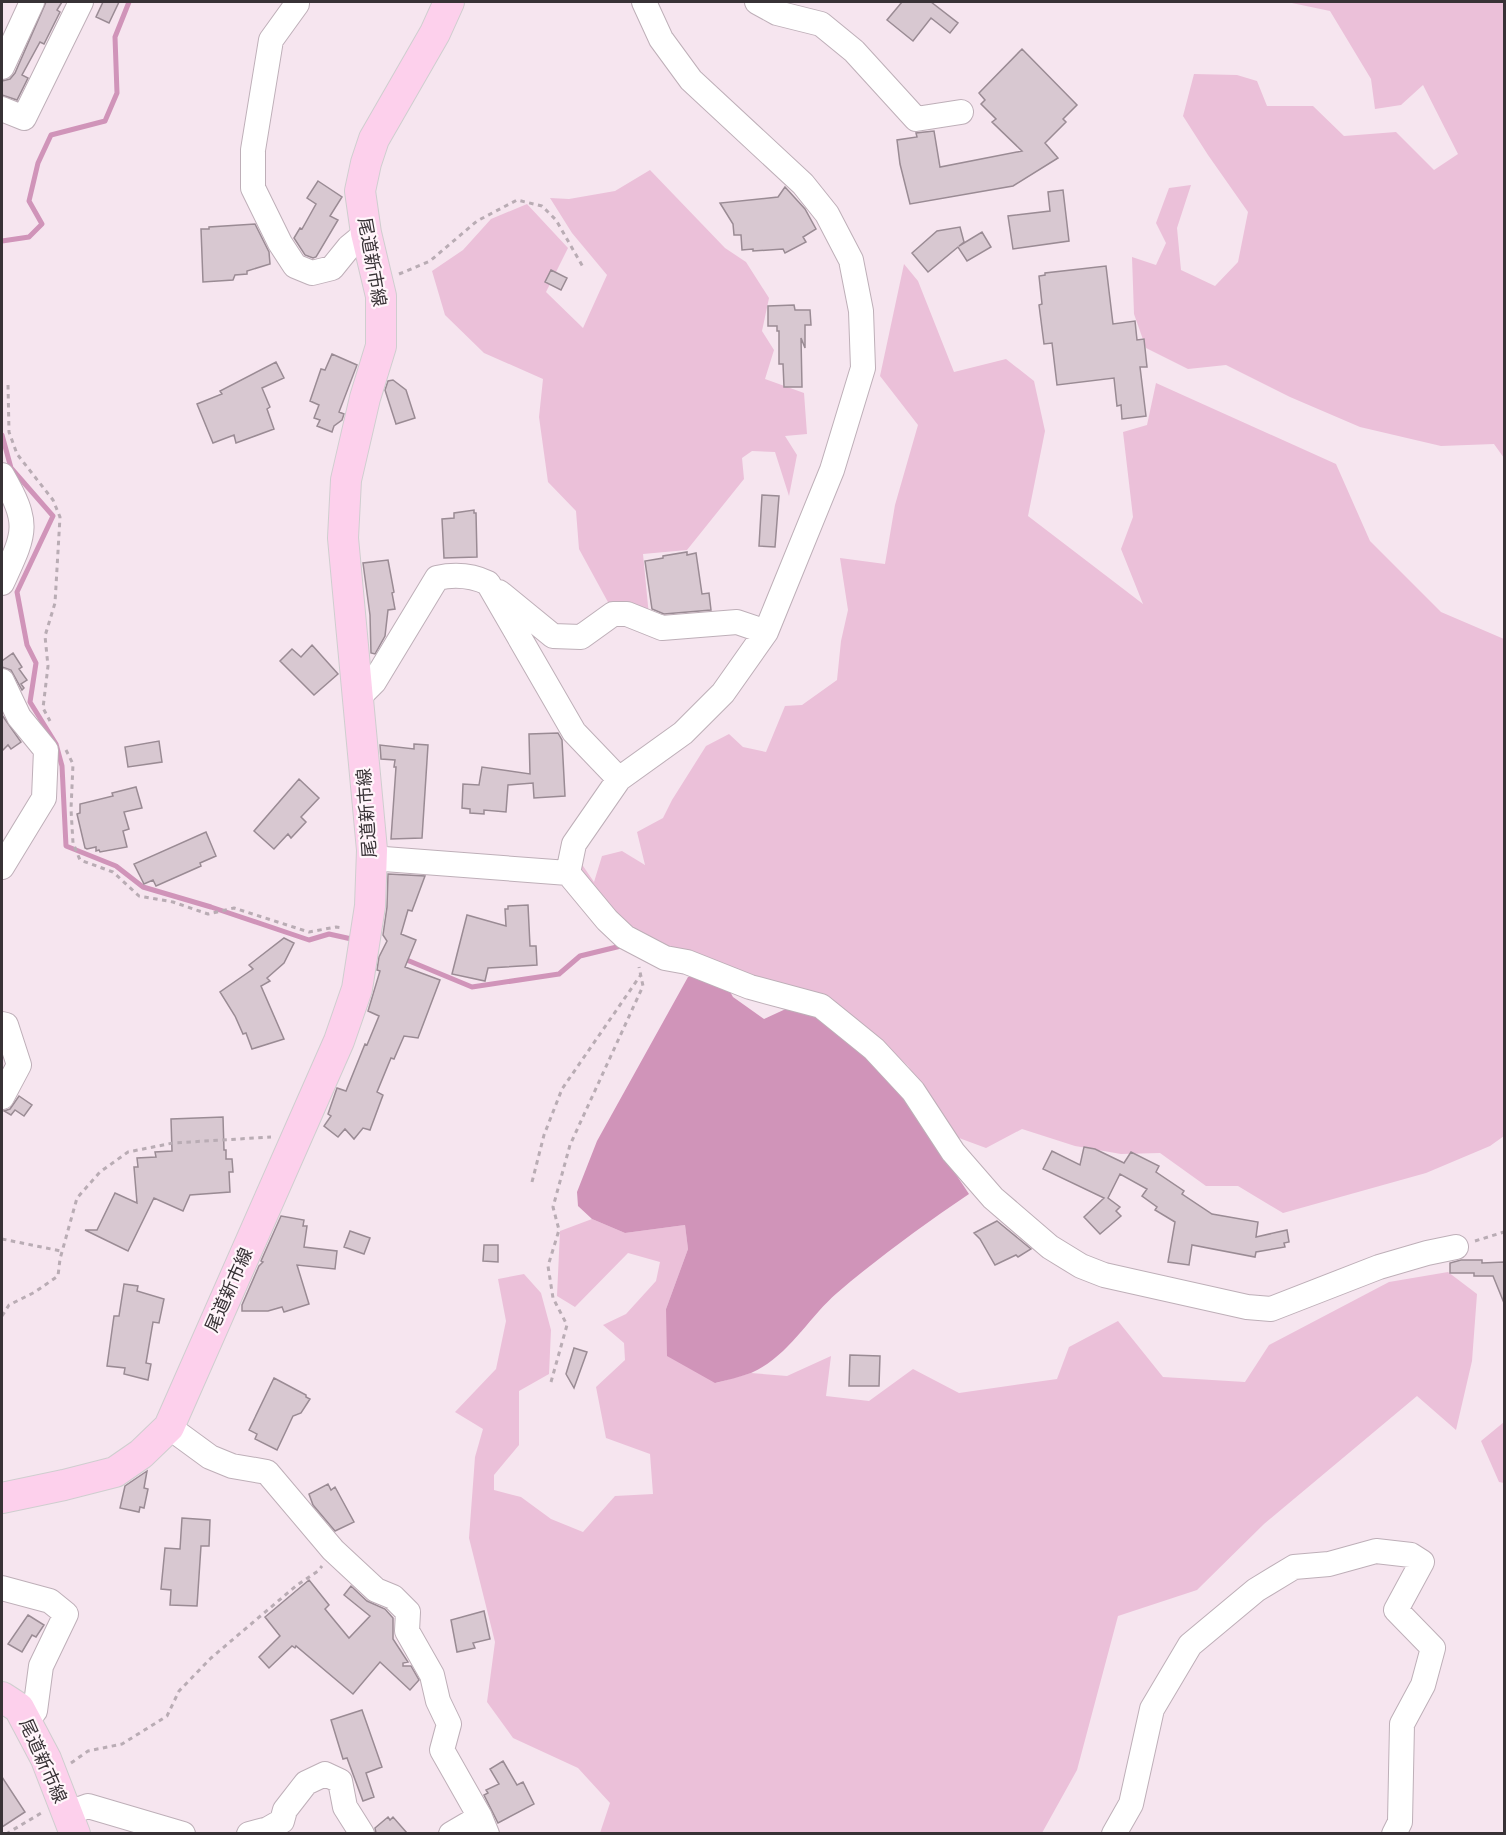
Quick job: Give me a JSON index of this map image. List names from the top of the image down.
{
  "streets": {
    "main road": ["尾道新市線"]
  }
}
